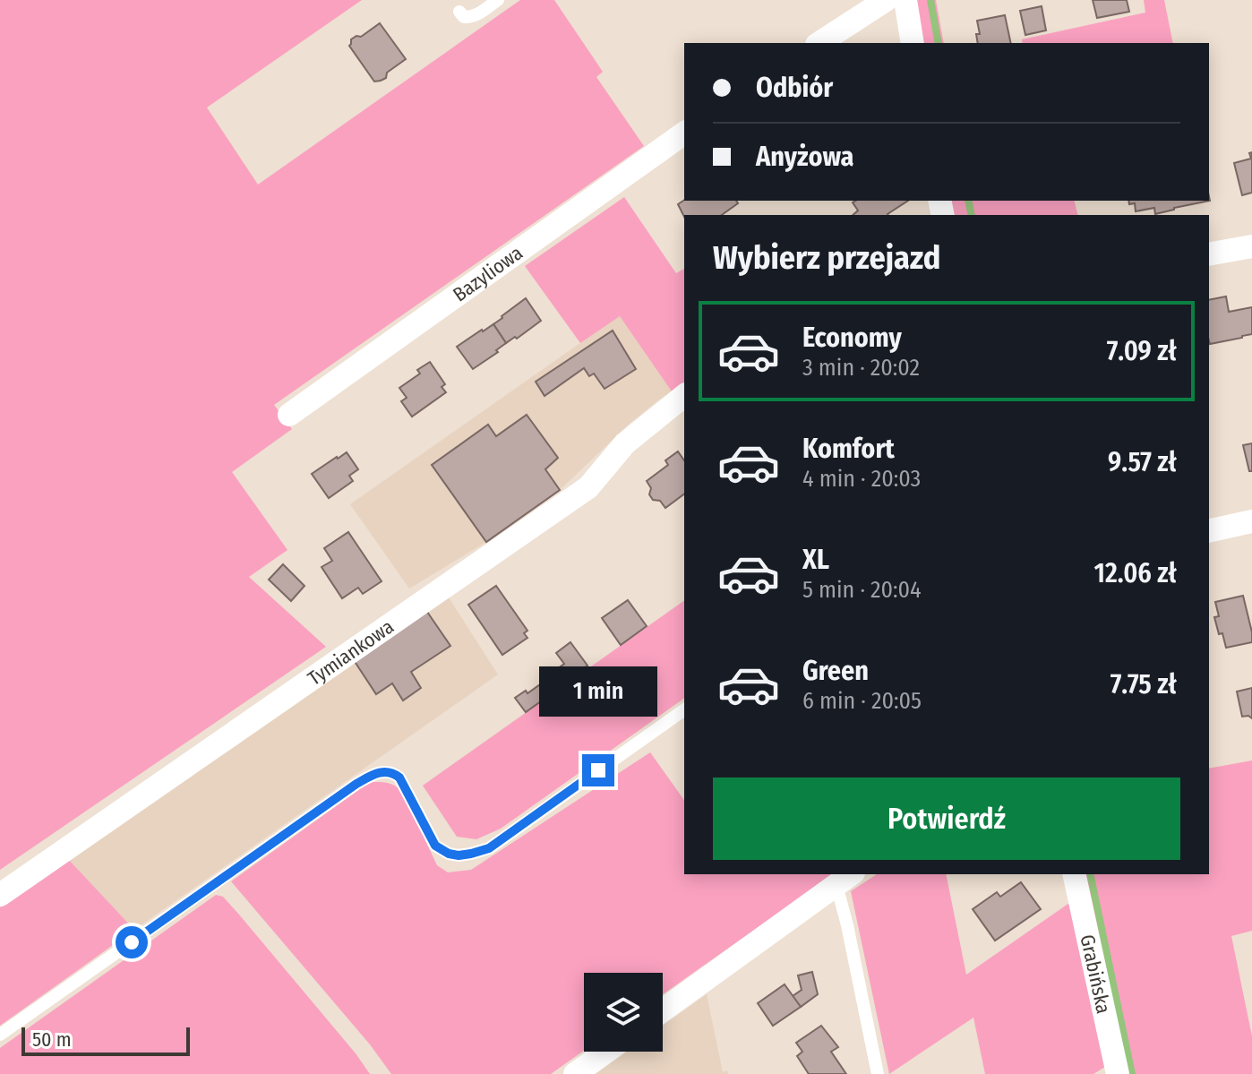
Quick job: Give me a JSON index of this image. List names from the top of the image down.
{
  "streets": {
    "street": ["Bazyliowa", "Tymiankowa", "Grabińska"]
  },
  "scale_bar": "50 m",
  "page": {
    "banner": ["Odbiór", "Anyżowa"],
    "heading": "Wybierz przejazd",
    "list": [
      {
        "name": "Economy",
        "note": "3 min · 20:02",
        "value": "7.09 zł"
      },
      {
        "name": "Komfort",
        "note": "4 min · 20:03",
        "value": "9.57 zł"
      },
      {
        "name": "XL",
        "note": "5 min · 20:04",
        "value": "12.06 zł"
      },
      {
        "name": "Green",
        "note": "6 min · 20:05",
        "value": "7.75 zł"
      }
    ],
    "bubble": "1 min",
    "buttons": "Potwierdź",
    "scale": "50 m"
  }
}
